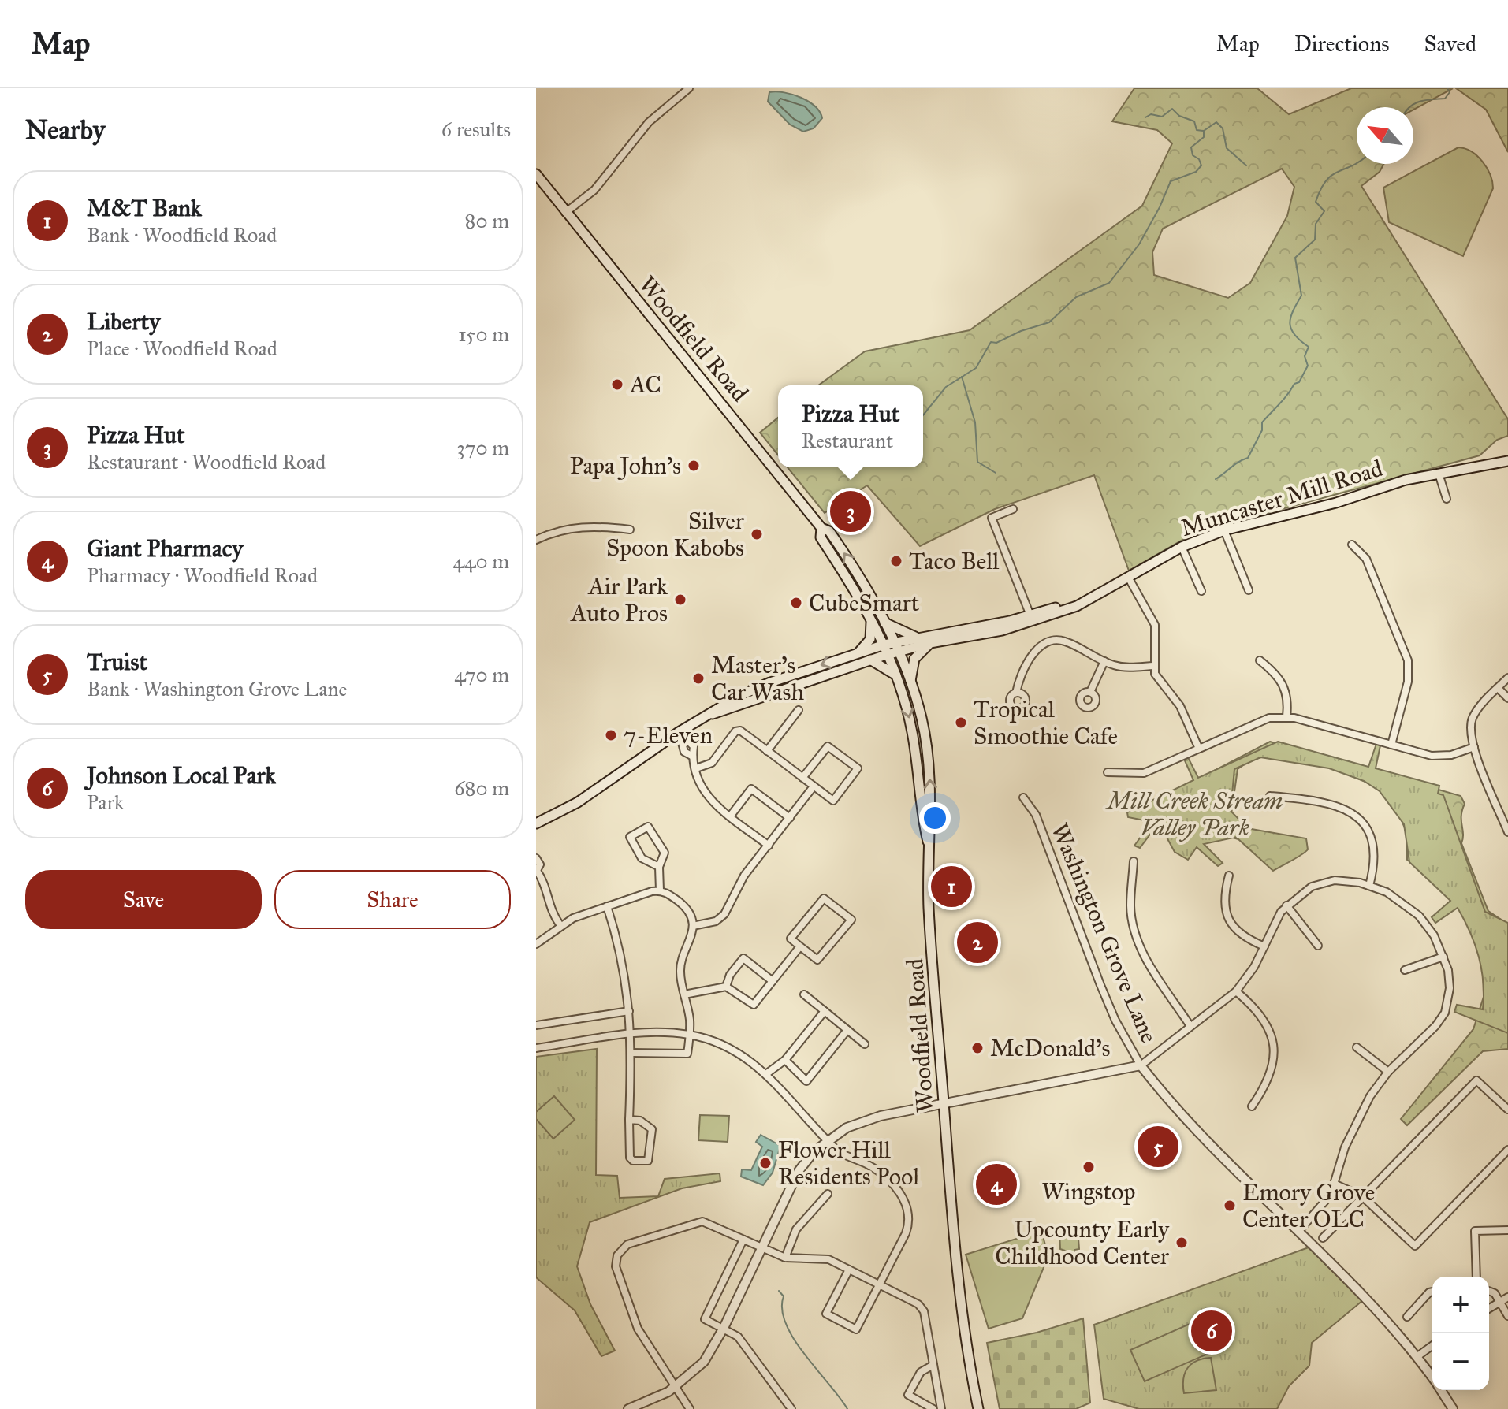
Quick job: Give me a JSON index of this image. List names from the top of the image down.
{
  "streets": {
    "main road": ["Woodfield Road", "Muncaster Mill Road"],
    "street": ["Washington Grove Lane"]
  },
  "crossings": [
    ["Woodfield Road", "Muncaster Mill Road"]
  ],
  "parks": ["Mill Creek Stream Valley Park"],
  "places": [
    "AC",
    "Papa John's",
    "Silver Spoon Kabobs",
    "Taco Bell",
    "Air Park Auto Pros",
    "CubeSmart",
    "Master's Car Wash",
    "Tropical Smoothie Cafe",
    "7-Eleven",
    "McDonald's",
    "Flower Hill Residents Pool",
    "Wingstop",
    "Emory Grove Center OLC",
    "Upcounty Early Childhood Center"
  ],
  "north": "top left",
  "page": {
    "header": "Map",
    "nav": ["Map", "Directions", "Saved"],
    "heading": ["Nearby", "6 results"],
    "list": [
      {
        "mark": "1",
        "name": "M&T Bank",
        "note": "Bank · Woodfield Road",
        "value": "80 m"
      },
      {
        "mark": "2",
        "name": "Liberty",
        "note": "Place · Woodfield Road",
        "value": "150 m"
      },
      {
        "mark": "3",
        "name": "Pizza Hut",
        "note": "Restaurant · Woodfield Road",
        "value": "370 m"
      },
      {
        "mark": "4",
        "name": "Giant Pharmacy",
        "note": "Pharmacy · Woodfield Road",
        "value": "440 m"
      },
      {
        "mark": "5",
        "name": "Truist",
        "note": "Bank · Washington Grove Lane",
        "value": "470 m"
      },
      {
        "mark": "6",
        "name": "Johnson Local Park",
        "note": "Park",
        "value": "680 m"
      }
    ],
    "popup": ["Pizza Hut", "Restaurant"],
    "pins": [
      "3",
      "1",
      "2",
      "5",
      "4",
      "6"
    ],
    "buttons": ["Save", "Share"],
    "map_buttons": ["+", "−"]
  }
}
